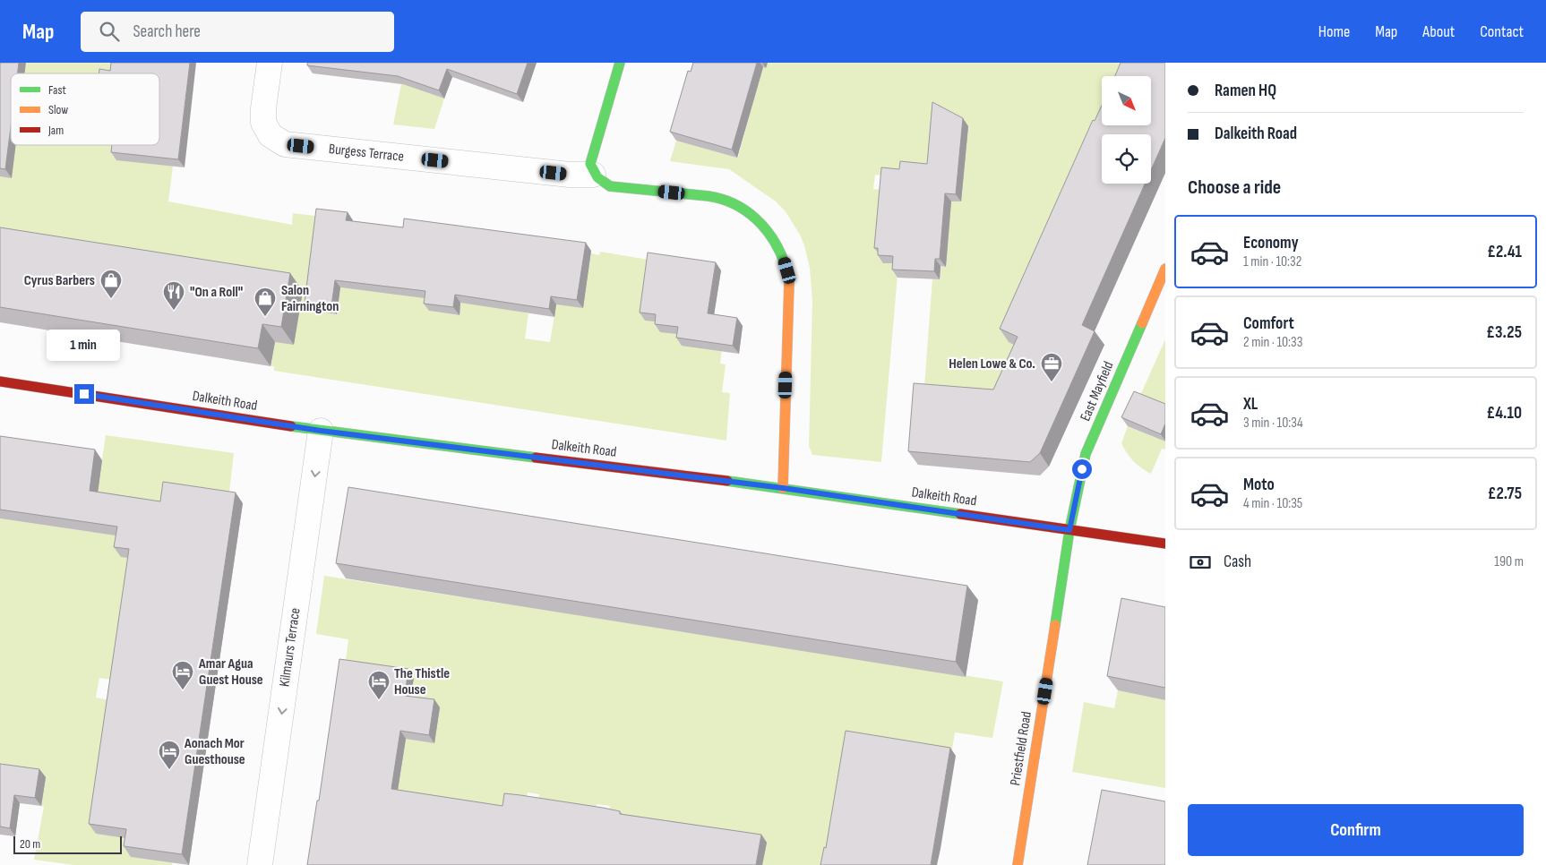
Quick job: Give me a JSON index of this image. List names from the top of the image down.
{
  "streets": {
    "street": [
      "Burgess Terrace",
      "East Mayfield",
      "Dalkeith Road",
      "Kilmaurs Terrace",
      "Priestfield Road"
    ]
  },
  "crossings": [
    ["East Mayfield", "Dalkeith Road"],
    ["East Mayfield", "Priestfield Road"],
    ["Dalkeith Road", "Kilmaurs Terrace"],
    ["Dalkeith Road", "Priestfield Road"]
  ],
  "one_way": ["Kilmaurs Terrace"],
  "places": {
    "shop": ["Cyrus Barbers", "Salon Fairnington"],
    "restaurant": ["\"On a Roll\""],
    "office": ["Helen Lowe & Co."],
    "hotel": ["Amar Agua Guest House", "The Thistle House", "Aonach Mor Guesthouse"]
  },
  "legend": ["Fast", "Slow", "Jam"],
  "scale_bar": "20 m",
  "north": "bottom right",
  "page": {
    "header": "Map",
    "search": "Search here",
    "nav": [
      "Home",
      "Map",
      "About",
      "Contact"
    ],
    "banner": ["Ramen HQ", "Dalkeith Road"],
    "heading": "Choose a ride",
    "list": [
      {
        "name": "Economy",
        "note": "1 min · 10:32",
        "value": "£2.41"
      },
      {
        "name": "Comfort",
        "note": "2 min · 10:33",
        "value": "£3.25"
      },
      {
        "name": "XL",
        "note": "3 min · 10:34",
        "value": "£4.10"
      },
      {
        "name": "Moto",
        "note": "4 min · 10:35",
        "value": "£2.75"
      }
    ],
    "bubble": "1 min",
    "pay": ["Cash", "190 m"],
    "buttons": "Confirm",
    "scale": "20 m"
  }
}
